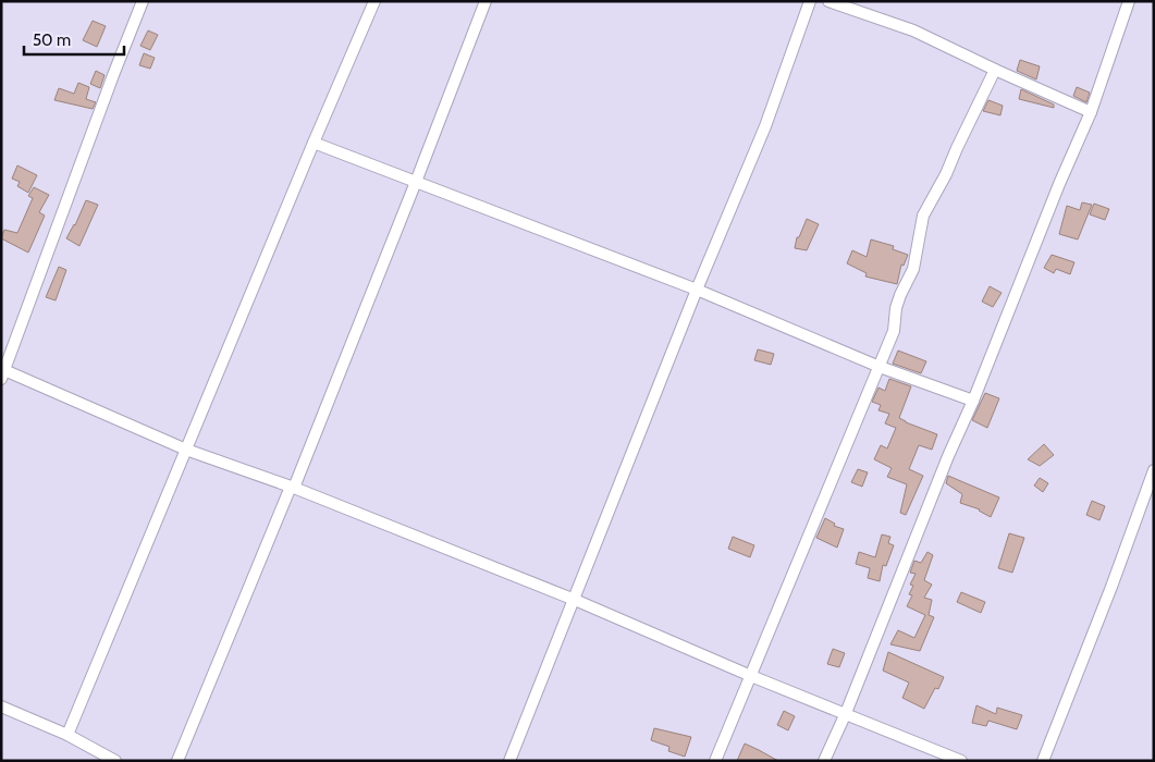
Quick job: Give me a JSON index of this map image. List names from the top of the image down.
{
  "scale_bar": "50 m"
}
